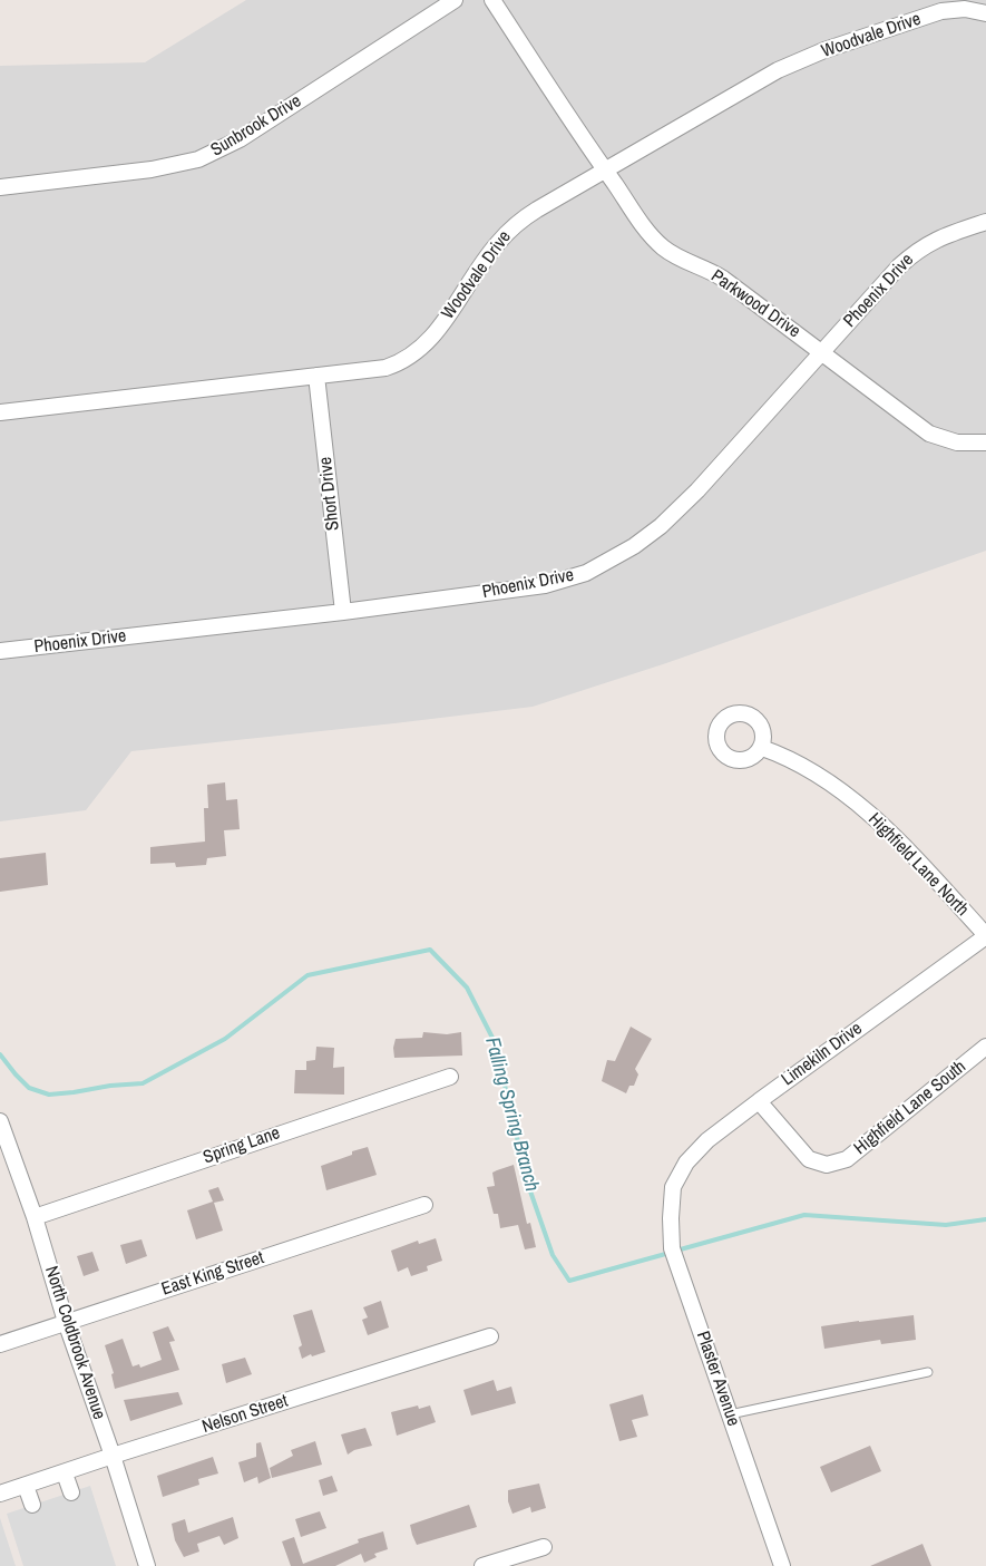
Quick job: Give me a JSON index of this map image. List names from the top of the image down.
{
  "streets": {
    "street": [
      "Woodvale Drive",
      "Sunbrook Drive",
      "Phoenix Drive",
      "Parkwood Drive",
      "Short Drive",
      "Highfield Lane North",
      "Limekiln Drive",
      "Highfield Lane South",
      "Spring Lane",
      "East King Street",
      "North Coldbrook Avenue",
      "Plaster Avenue",
      "Nelson Street"
    ]
  },
  "crossings": [
    ["Woodvale Drive", "Parkwood Drive"],
    ["Woodvale Drive", "Short Drive"],
    ["Phoenix Drive", "Parkwood Drive"],
    ["Phoenix Drive", "Short Drive"],
    ["Highfield Lane North", "Limekiln Drive"],
    ["Limekiln Drive", "Highfield Lane South"],
    ["Limekiln Drive", "Plaster Avenue"],
    ["Spring Lane", "North Coldbrook Avenue"],
    ["East King Street", "North Coldbrook Avenue"],
    ["North Coldbrook Avenue", "Nelson Street"]
  ],
  "water": ["Falling Spring Branch"]
}
